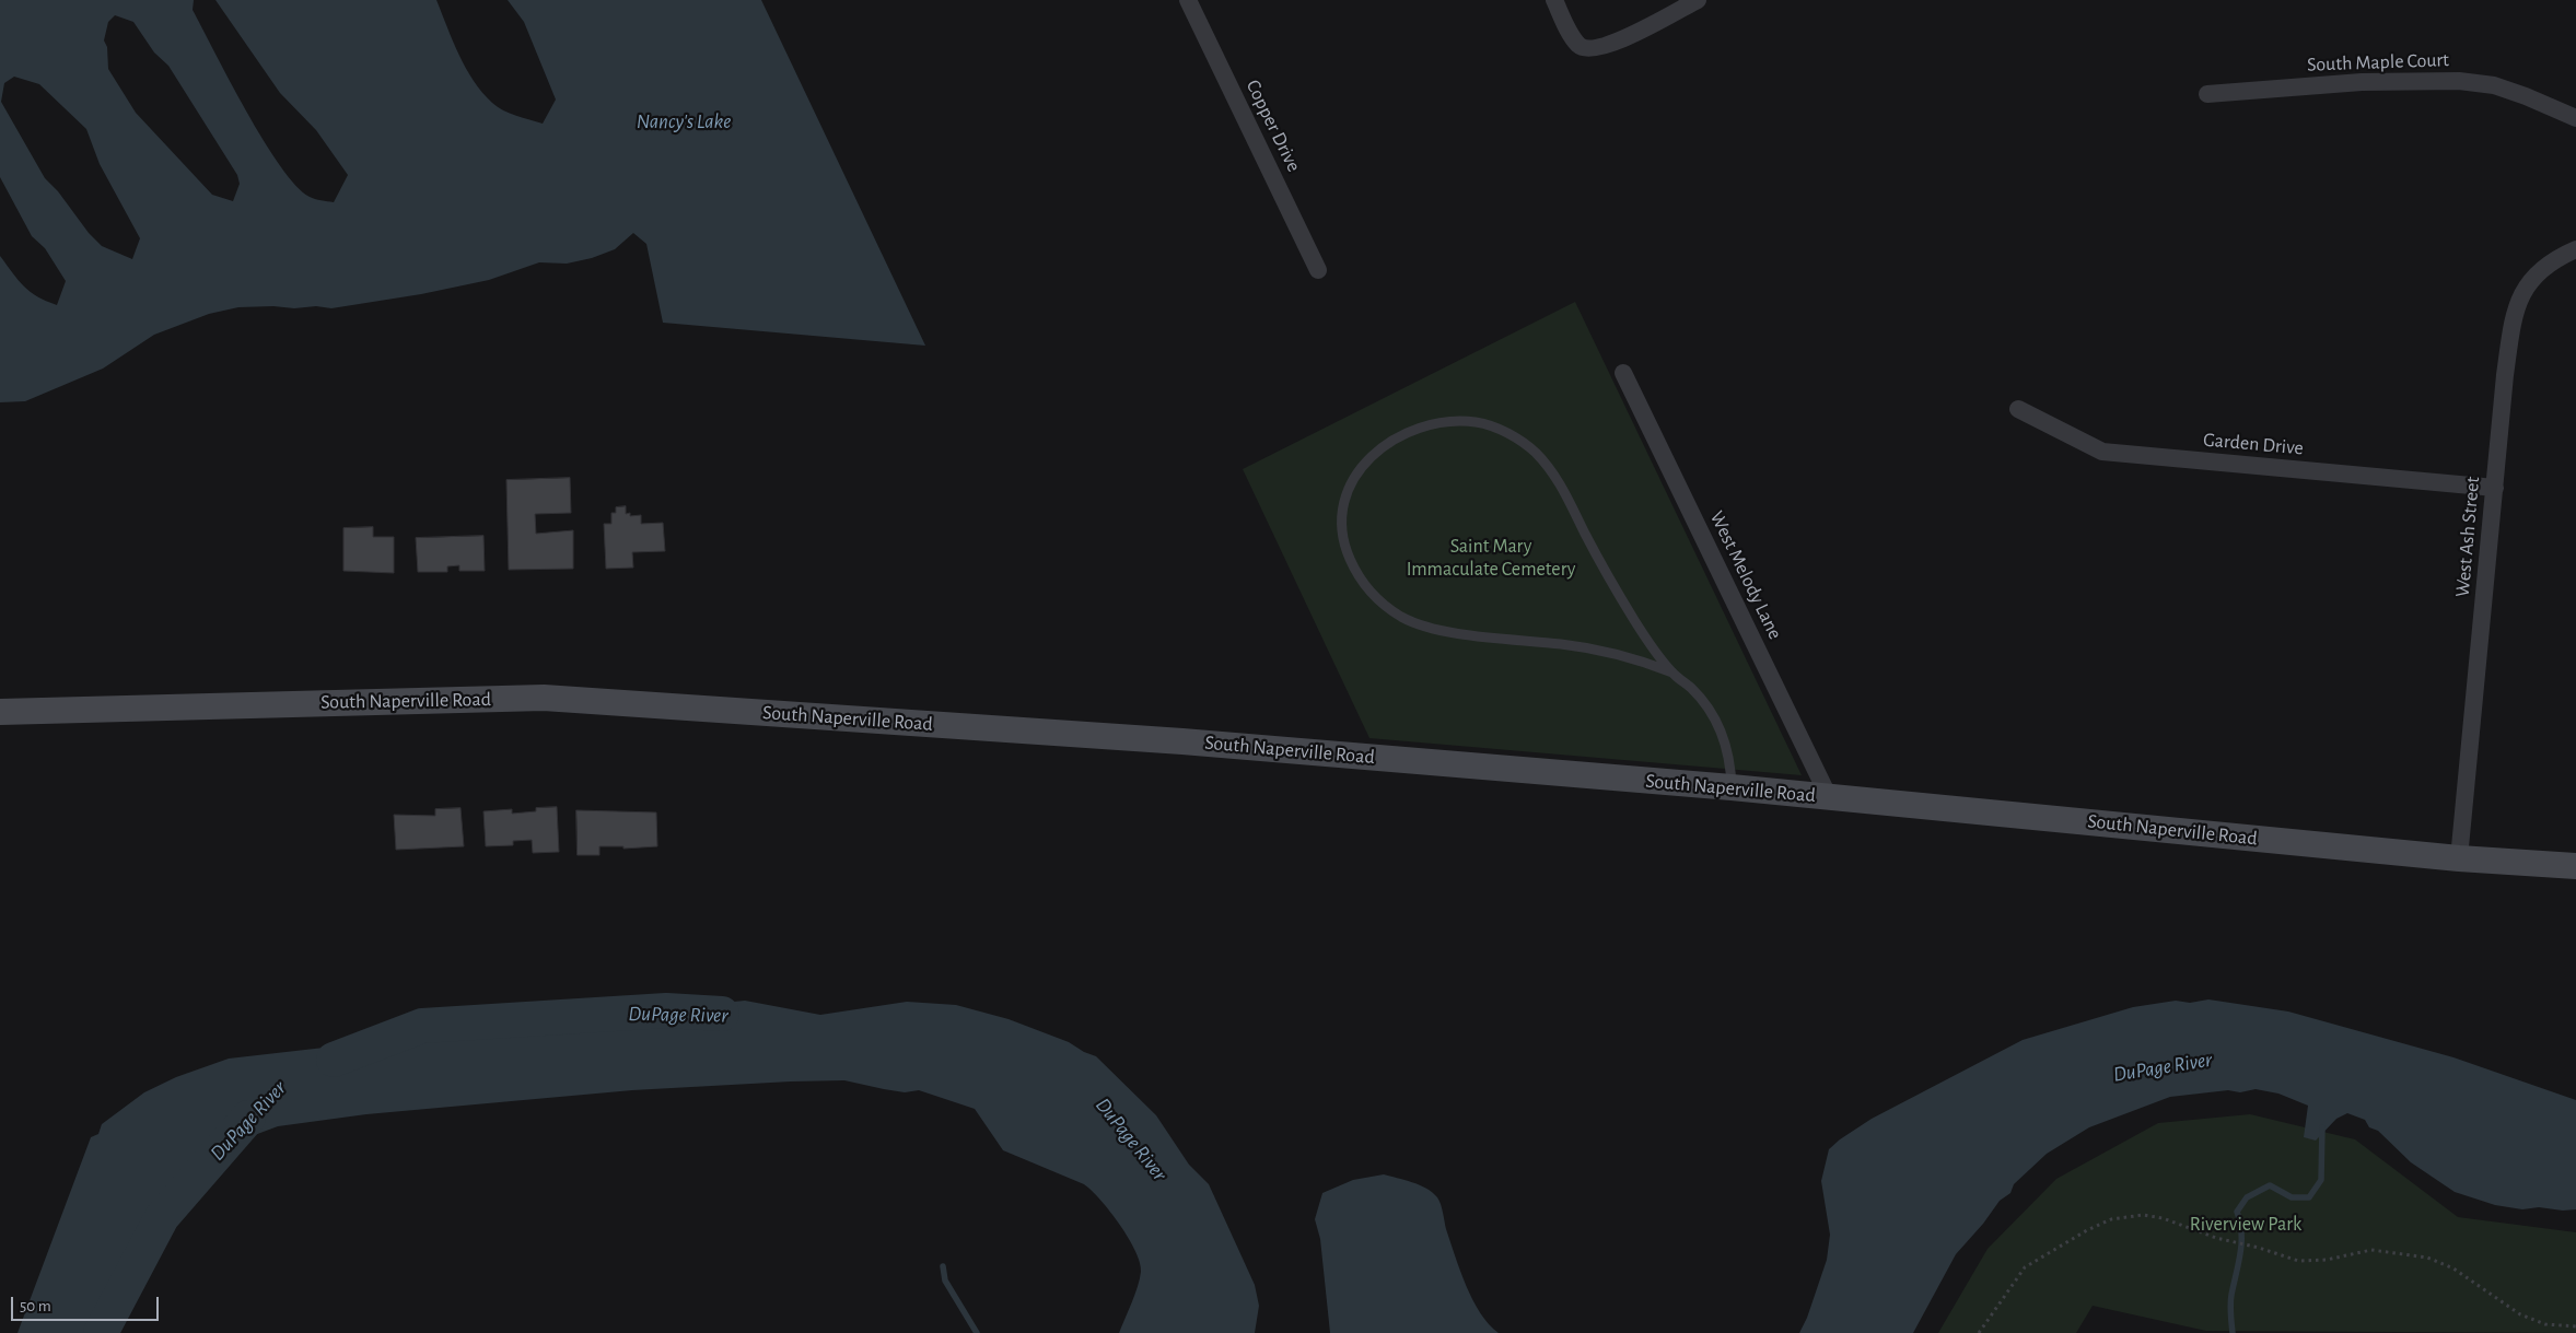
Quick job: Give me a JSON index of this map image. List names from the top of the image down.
{
  "streets": {
    "main road": ["South Naperville Road"],
    "street": [
      "South Maple Court",
      "Copper Drive",
      "Garden Drive",
      "West Ash Street",
      "West Melody Lane"
    ]
  },
  "crossings": [
    ["Garden Drive", "West Ash Street"],
    ["West Ash Street", "South Naperville Road"],
    ["West Melody Lane", "South Naperville Road"]
  ],
  "water": ["Nancy's Lake", "DuPage River"],
  "parks": ["Saint Mary Immaculate Cemetery", "Riverview Park"],
  "scale_bar": "50 m"
}
